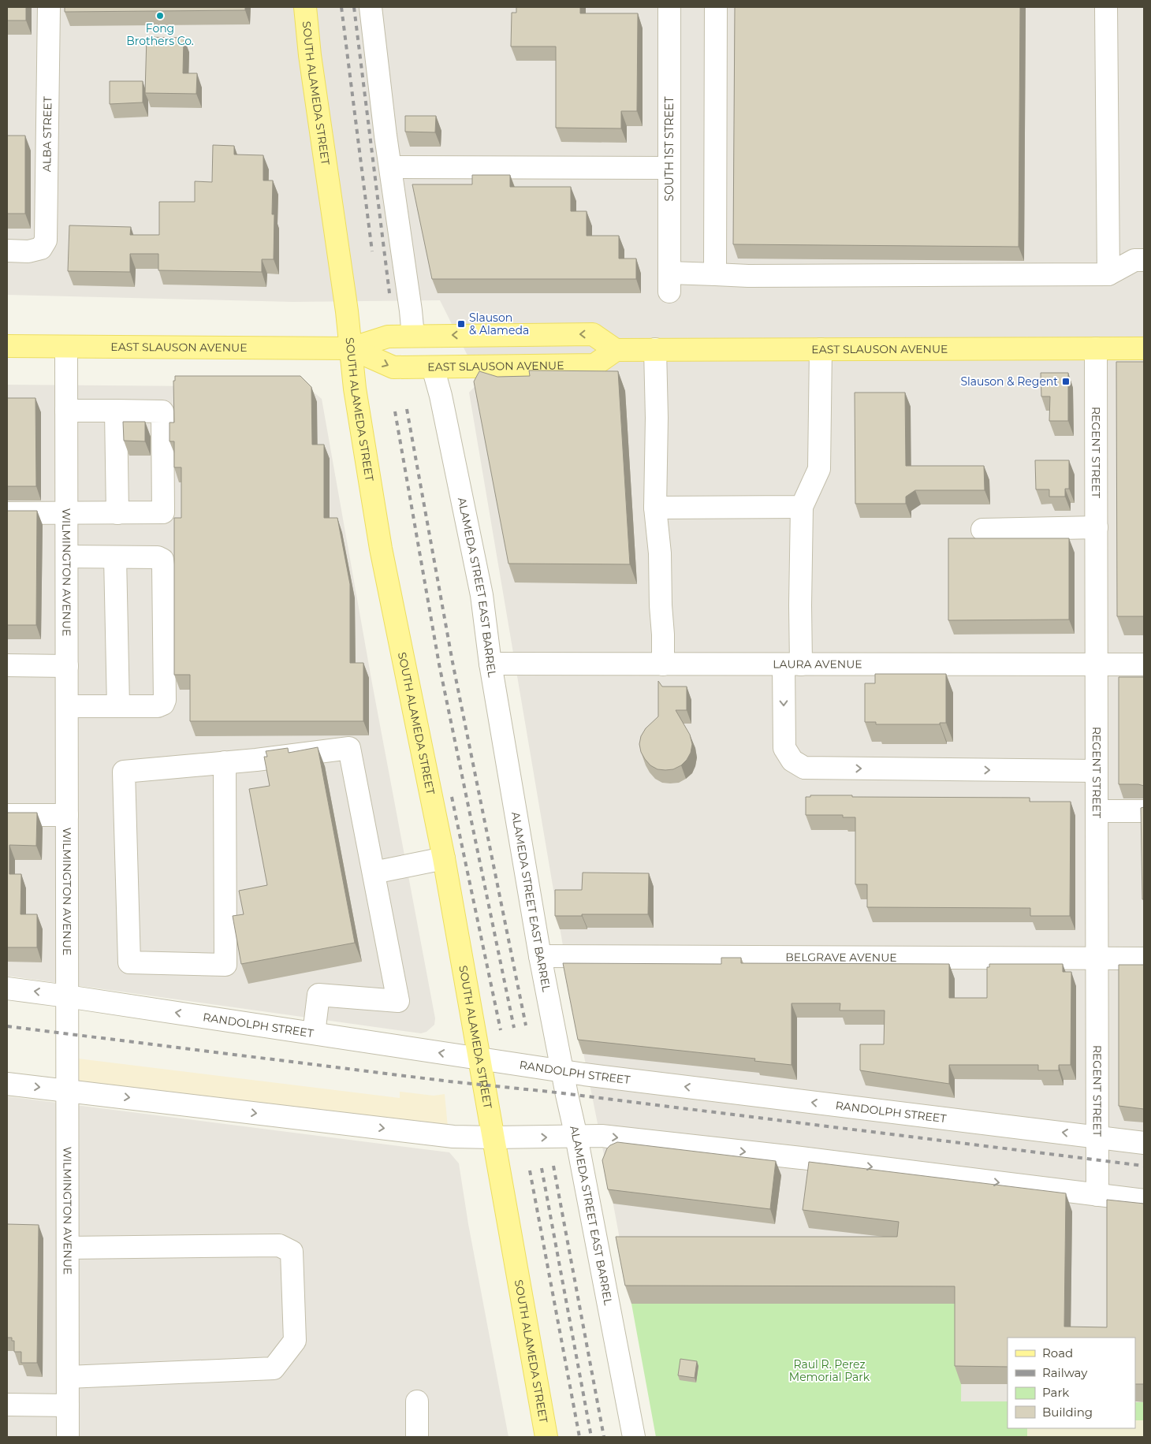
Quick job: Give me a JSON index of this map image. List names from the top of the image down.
{
  "streets": {
    "main road": ["SOUTH ALAMEDA STREET", "EAST SLAUSON AVENUE"],
    "street": [
      "ALBA STREET",
      "SOUTH 1ST STREET",
      "REGENT STREET",
      "WILMINGTON AVENUE",
      "ALAMEDA STREET EAST BARREL",
      "LAURA AVENUE",
      "BELGRAVE AVENUE",
      "RANDOLPH STREET"
    ]
  },
  "crossings": [
    ["SOUTH ALAMEDA STREET", "EAST SLAUSON AVENUE"],
    ["SOUTH ALAMEDA STREET", "RANDOLPH STREET"],
    ["EAST SLAUSON AVENUE", "REGENT STREET"],
    ["EAST SLAUSON AVENUE", "WILMINGTON AVENUE"],
    ["EAST SLAUSON AVENUE", "ALAMEDA STREET EAST BARREL"],
    ["REGENT STREET", "LAURA AVENUE"],
    ["REGENT STREET", "BELGRAVE AVENUE"],
    ["REGENT STREET", "RANDOLPH STREET"],
    ["WILMINGTON AVENUE", "RANDOLPH STREET"],
    ["ALAMEDA STREET EAST BARREL", "LAURA AVENUE"],
    ["ALAMEDA STREET EAST BARREL", "BELGRAVE AVENUE"],
    ["ALAMEDA STREET EAST BARREL", "RANDOLPH STREET"]
  ],
  "parks": ["Raul R. Perez Memorial Park"],
  "places": {
    "other": ["Fong Brothers Co."],
    "transit": ["Slauson & Alameda", "Slauson & Regent"]
  },
  "legend": [
    "Road",
    "Railway",
    "Park",
    "Building"
  ]
}
